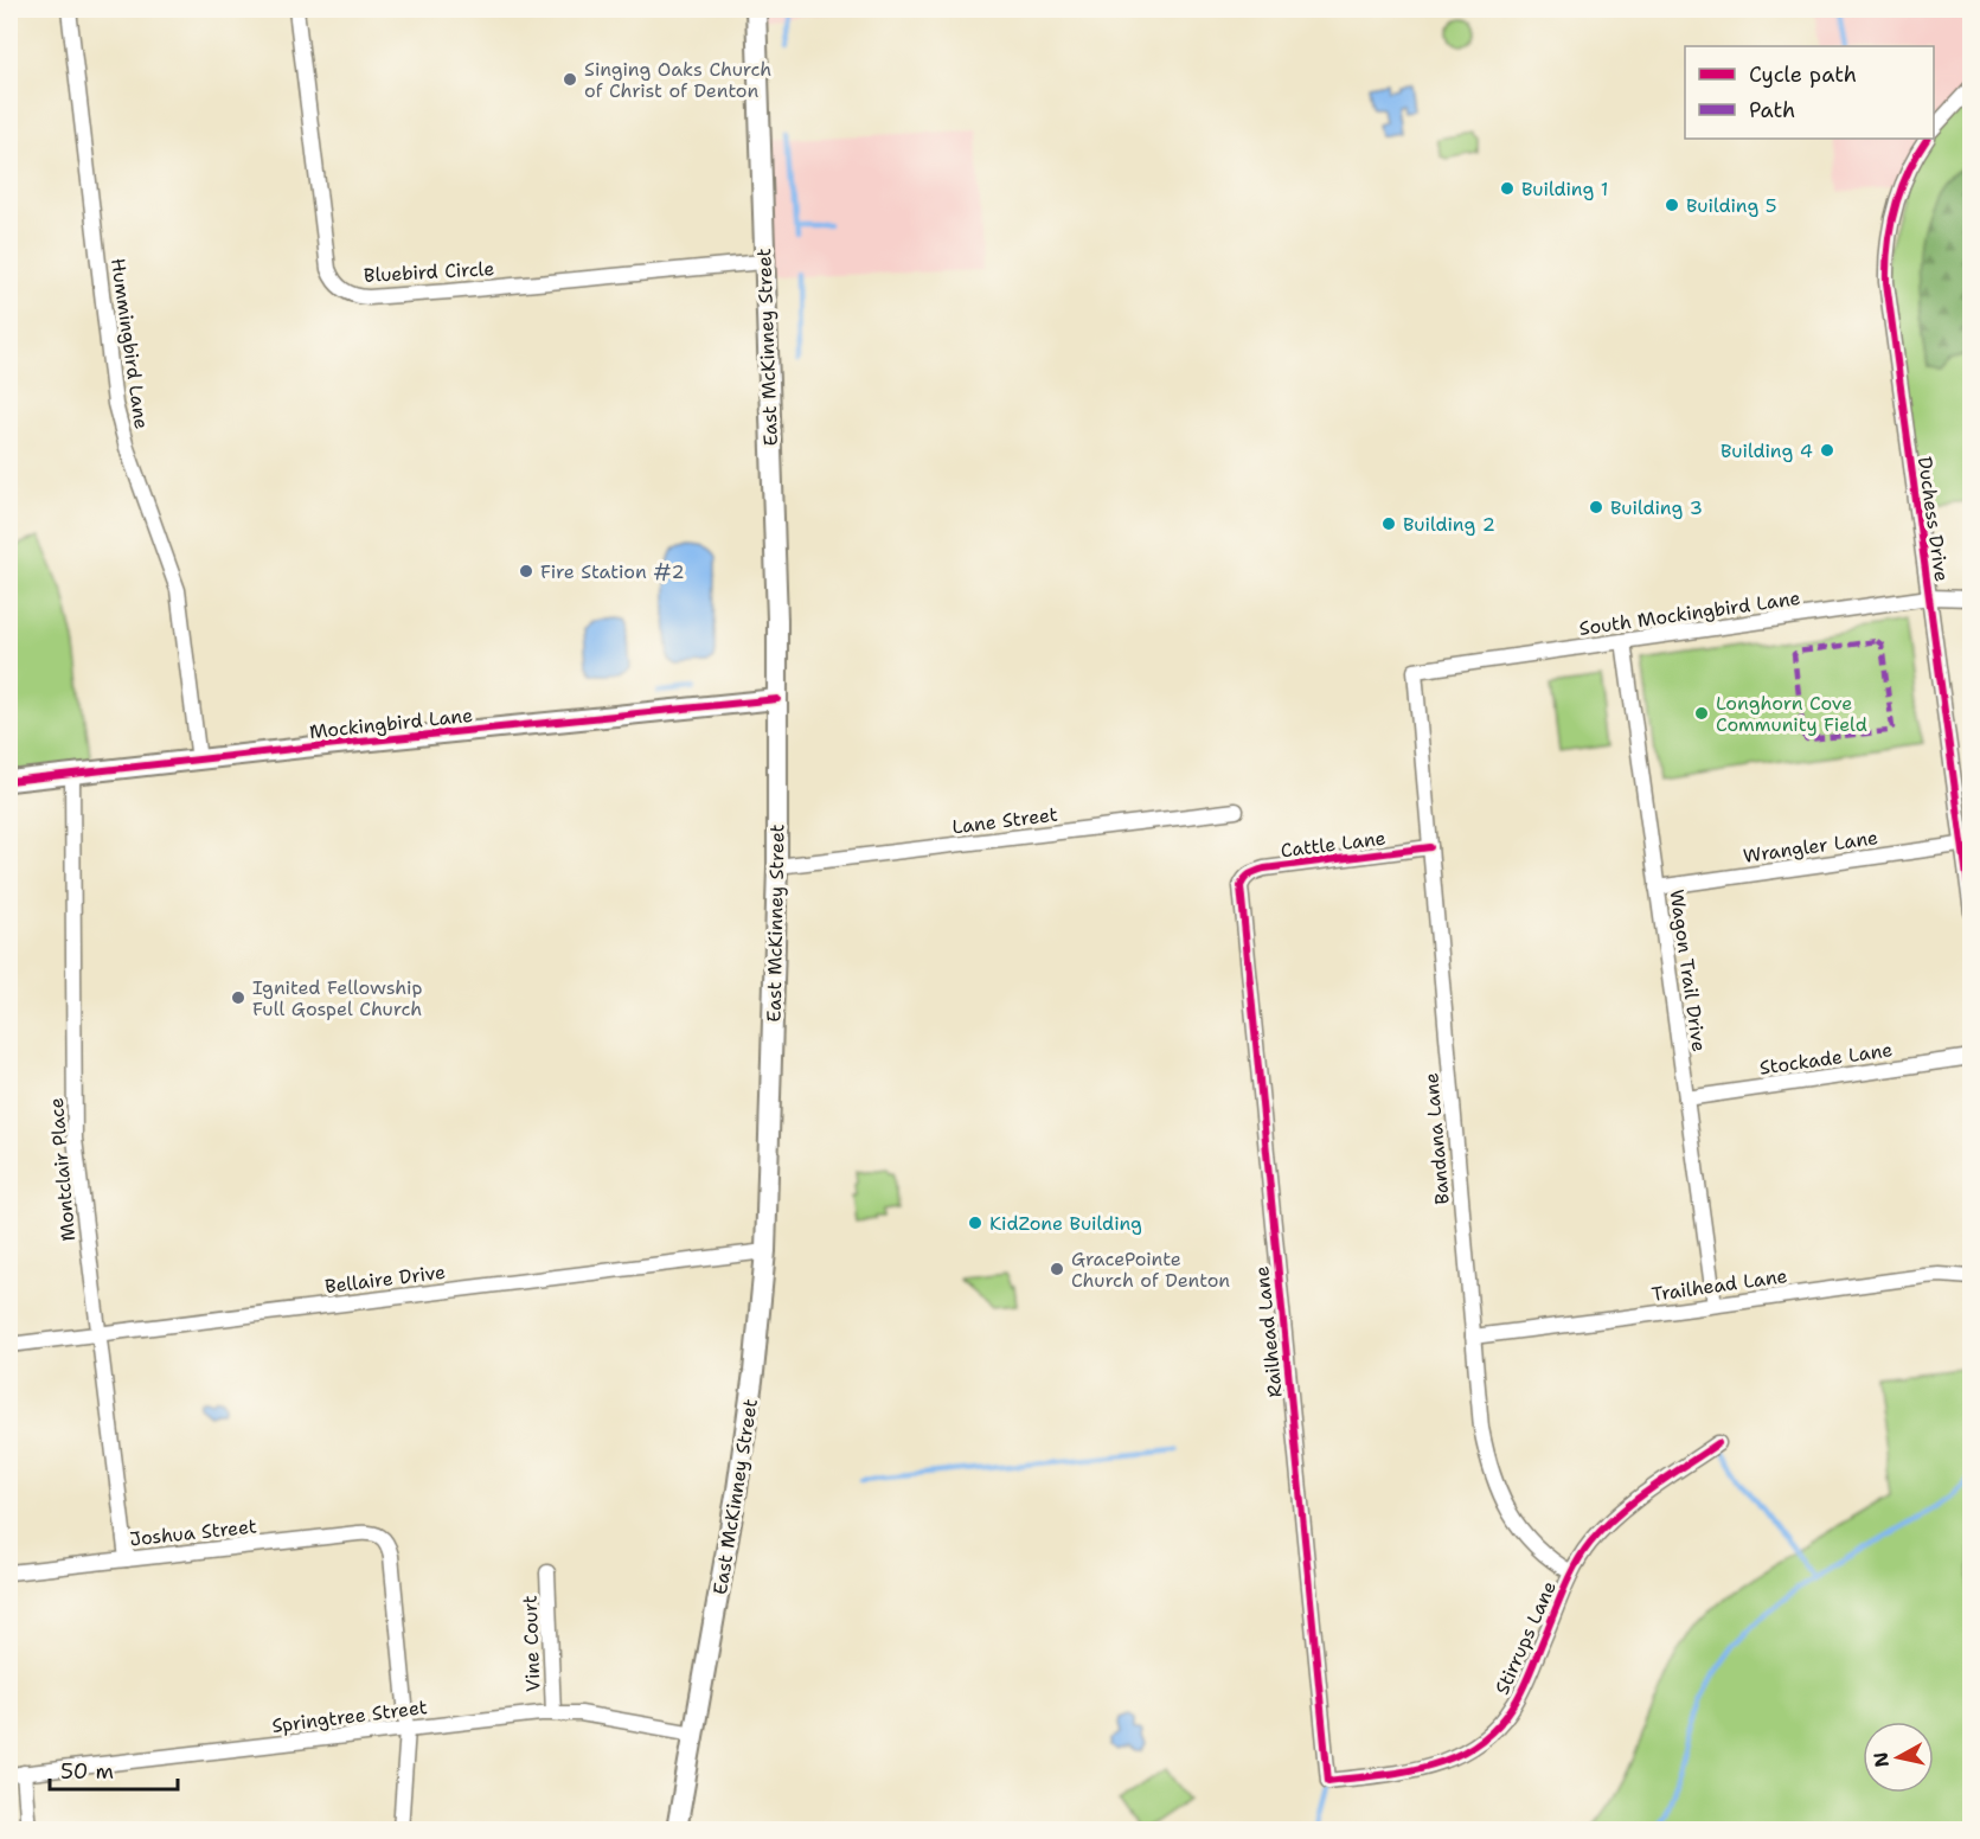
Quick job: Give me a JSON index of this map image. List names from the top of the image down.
{
  "streets": {
    "main road": ["East McKinney Street", "Mockingbird Lane"],
    "street": [
      "Bluebird Circle",
      "Hummingbird Lane",
      "Duchess Drive",
      "South Mockingbird Lane",
      "Lane Street",
      "Cattle Lane",
      "Wrangler Lane",
      "Wagon Trail Drive",
      "Stockade Lane",
      "Bandana Lane",
      "Montclair Place",
      "Bellaire Drive",
      "Trailhead Lane",
      "Railhead Lane",
      "Joshua Street",
      "Stirrups Lane",
      "Vine Court",
      "Springtree Street"
    ]
  },
  "crossings": [
    ["Bluebird Circle", "East McKinney Street"],
    ["Hummingbird Lane", "Mockingbird Lane"],
    ["East McKinney Street", "Mockingbird Lane"],
    ["East McKinney Street", "Lane Street"],
    ["East McKinney Street", "Bellaire Drive"],
    ["East McKinney Street", "Springtree Street"],
    ["Duchess Drive", "South Mockingbird Lane"],
    ["Duchess Drive", "Wrangler Lane"],
    ["South Mockingbird Lane", "Wagon Trail Drive"],
    ["South Mockingbird Lane", "Bandana Lane"],
    ["Mockingbird Lane", "Montclair Place"],
    ["Cattle Lane", "Bandana Lane"],
    ["Cattle Lane", "Railhead Lane"],
    ["Wrangler Lane", "Wagon Trail Drive"],
    ["Wagon Trail Drive", "Stockade Lane"],
    ["Wagon Trail Drive", "Trailhead Lane"],
    ["Bandana Lane", "Trailhead Lane"],
    ["Bandana Lane", "Stirrups Lane"],
    ["Montclair Place", "Bellaire Drive"],
    ["Montclair Place", "Joshua Street"],
    ["Railhead Lane", "Stirrups Lane"],
    ["Joshua Street", "Springtree Street"],
    ["Vine Court", "Springtree Street"]
  ],
  "places": [
    "Singing Oaks Church of Christ of Denton",
    "Building 1",
    "Building 5",
    "Building 4",
    "Building 3",
    "Building 2",
    "Fire Station #2",
    "Longhorn Cove Community Field",
    "Ignited Fellowship Full Gospel Church",
    "KidZone Building",
    "GracePointe Church of Denton"
  ],
  "legend": ["Cycle path", "Path"],
  "scale_bar": "50 m",
  "north": "left"
}
